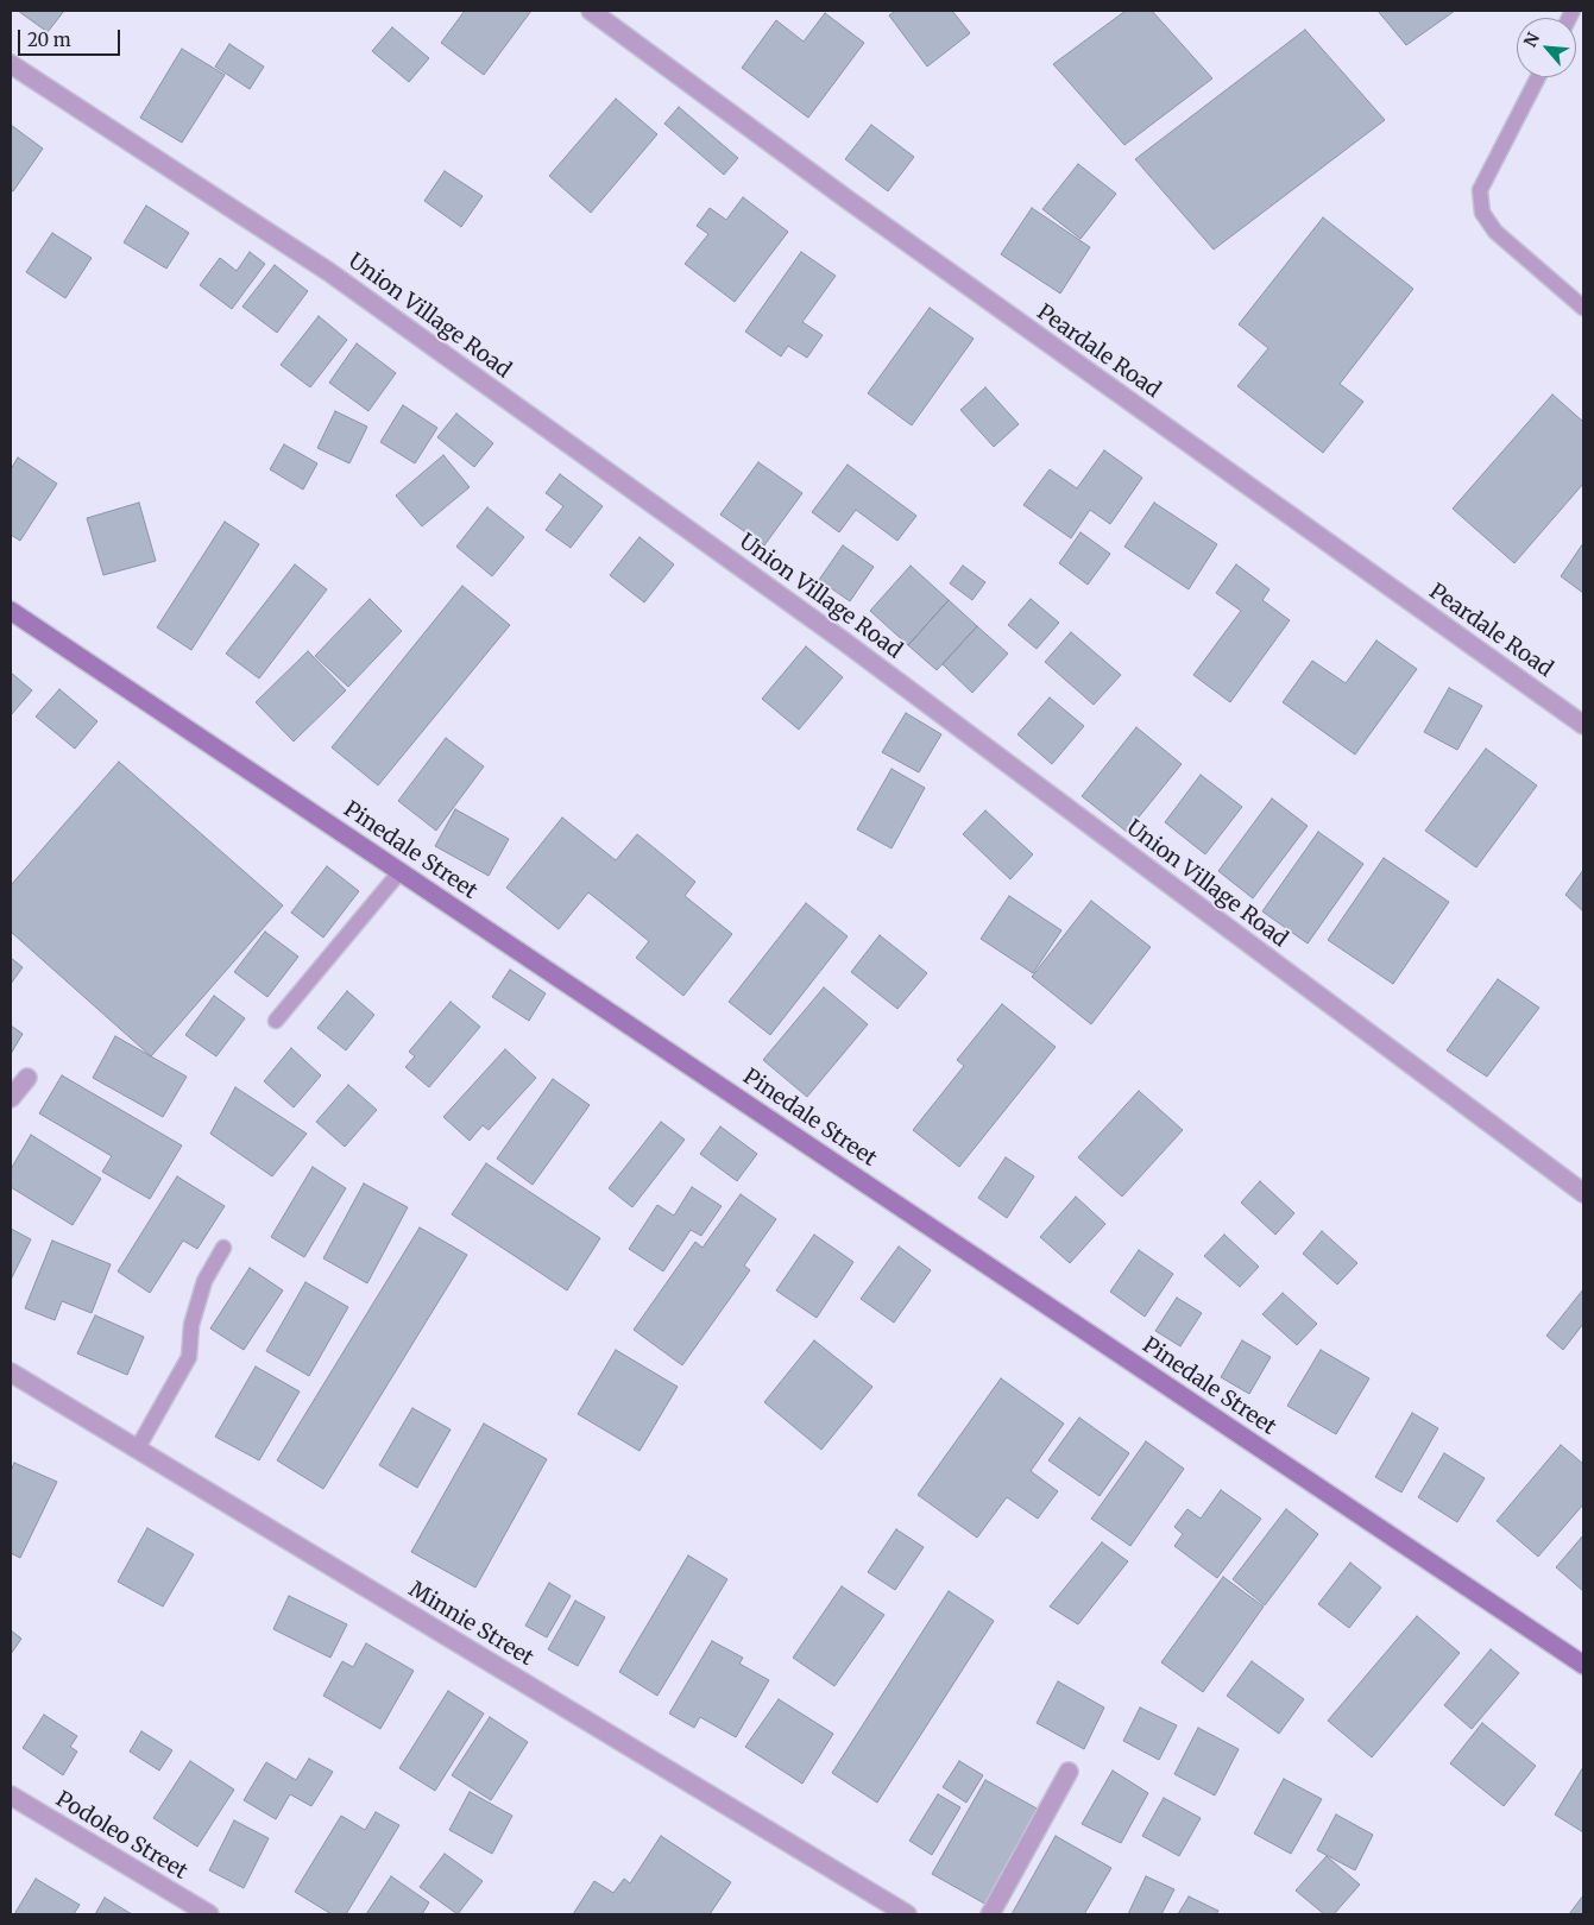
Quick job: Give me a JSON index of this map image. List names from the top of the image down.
{
  "streets": {
    "street": [
      "Union Village Road",
      "Peardale Road",
      "Pinedale Street",
      "Minnie Street",
      "Podoleo Street"
    ]
  },
  "scale_bar": "20 m",
  "north": "top left"
}
